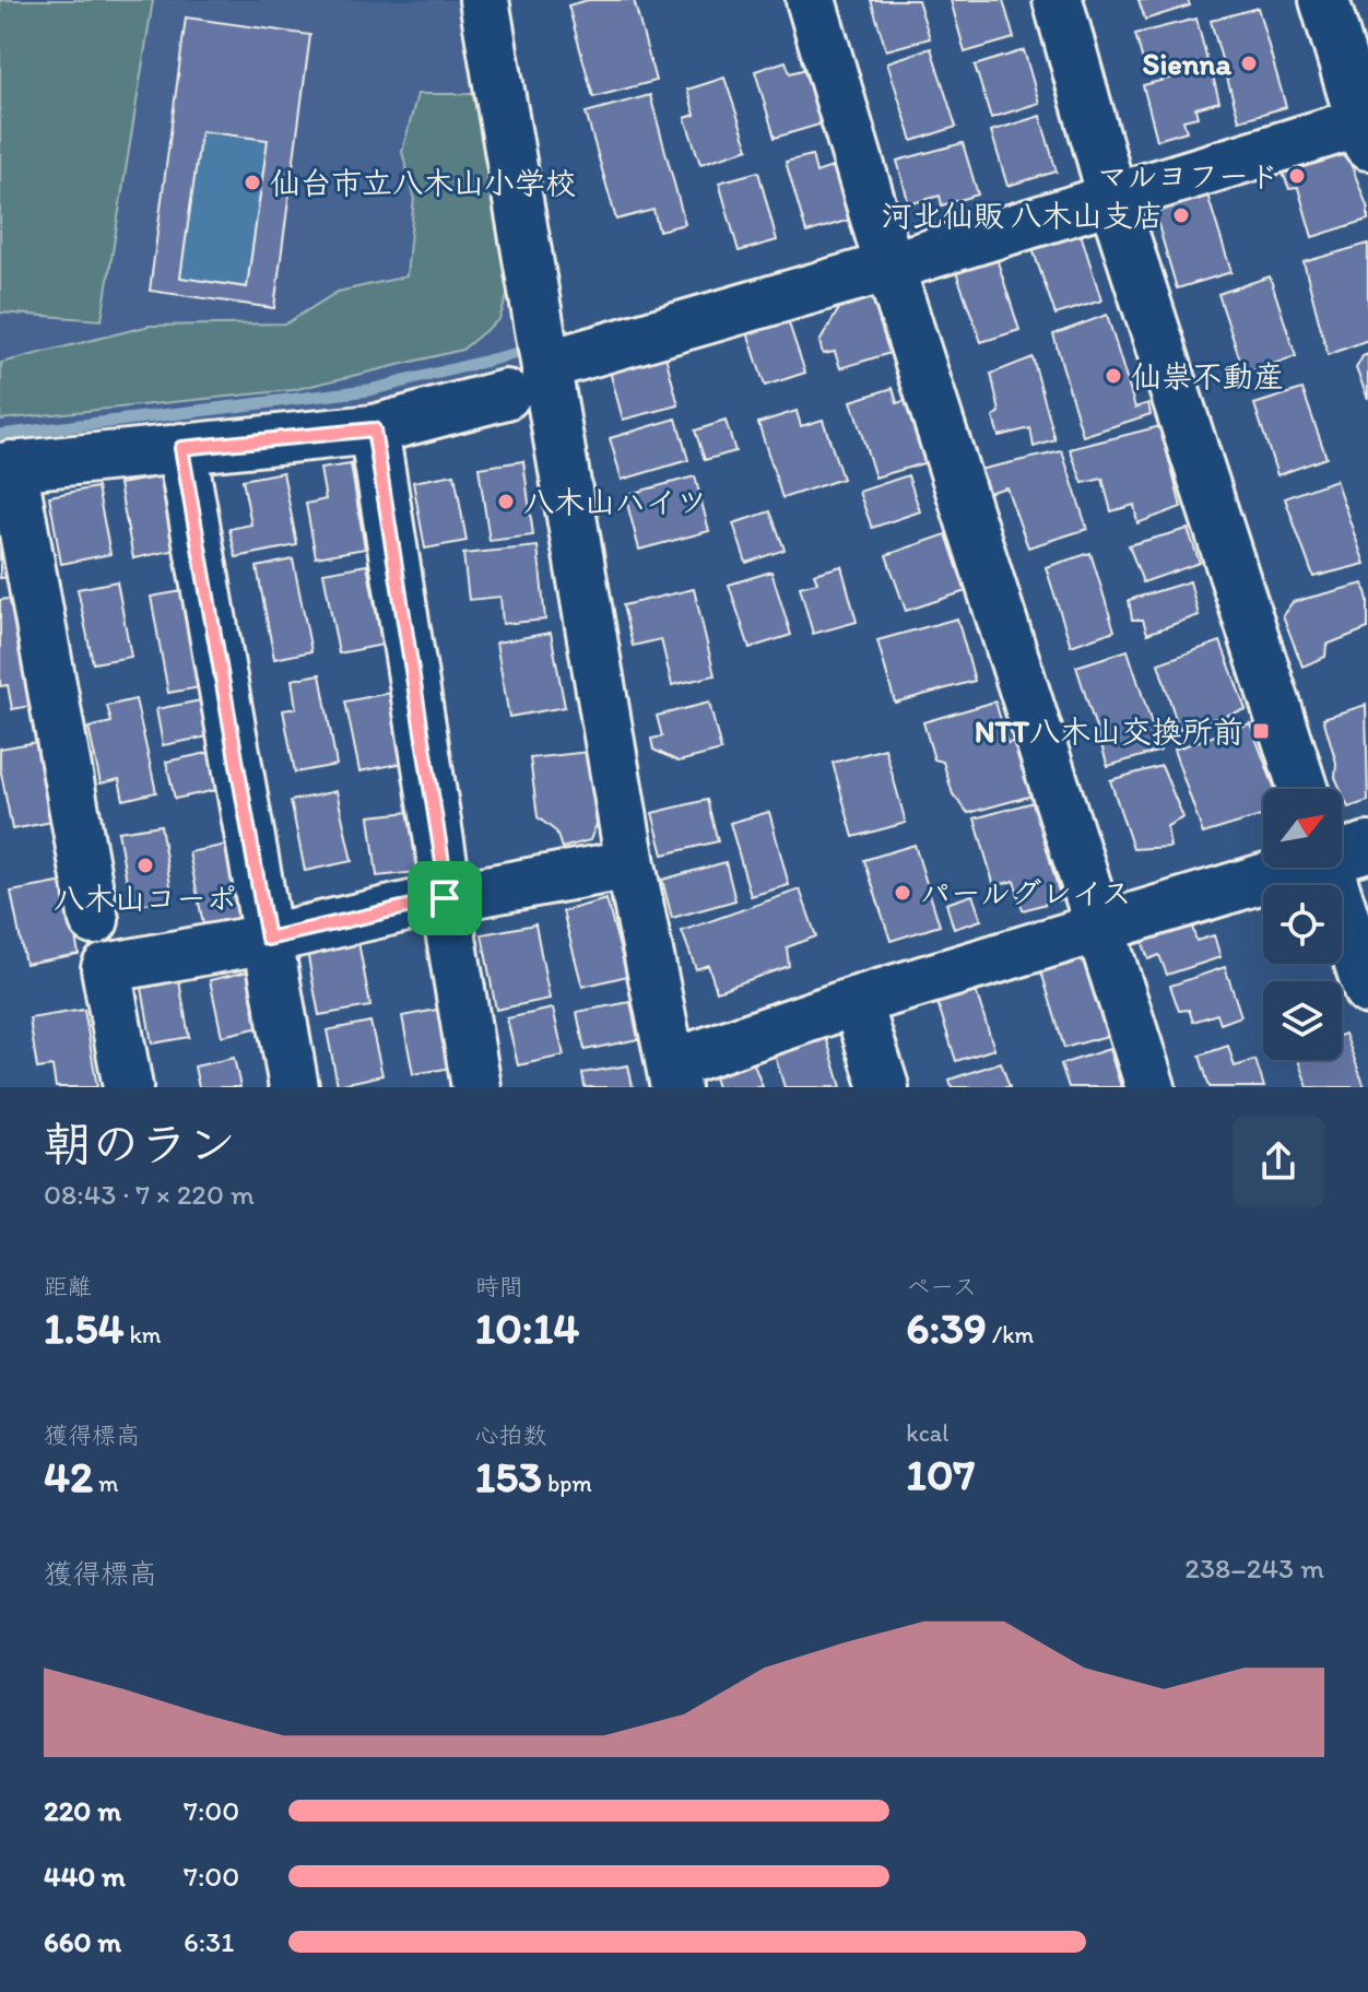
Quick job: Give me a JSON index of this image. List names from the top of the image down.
{
  "places": {
    "other": [
      "Sienna",
      "マルヨフード",
      "仙台市立八木山小学校",
      "河北仙販 八木山支店",
      "仙祟不動産",
      "八木山ハイツ",
      "八木山コーポ",
      "パールグレイス"
    ],
    "transit": ["NTT八木山交換所前"]
  },
  "north": "top right",
  "page": {
    "heading": ["朝のラン", "08:43 · 7 × 220 m"],
    "stats": [
      ["距離", "1.54 km"],
      ["時間", "10:14"],
      ["ペース", "6:39 /km"],
      ["獲得標高", "42 m"],
      ["心拍数", "153 bpm"],
      ["kcal", "107"]
    ],
    "chart": ["獲得標高", "238–243 m"],
    "list": [
      {
        "name": "220 m",
        "note": "7:00"
      },
      {
        "name": "440 m",
        "note": "7:00"
      },
      {
        "name": "660 m",
        "note": "6:31"
      }
    ]
  }
}
